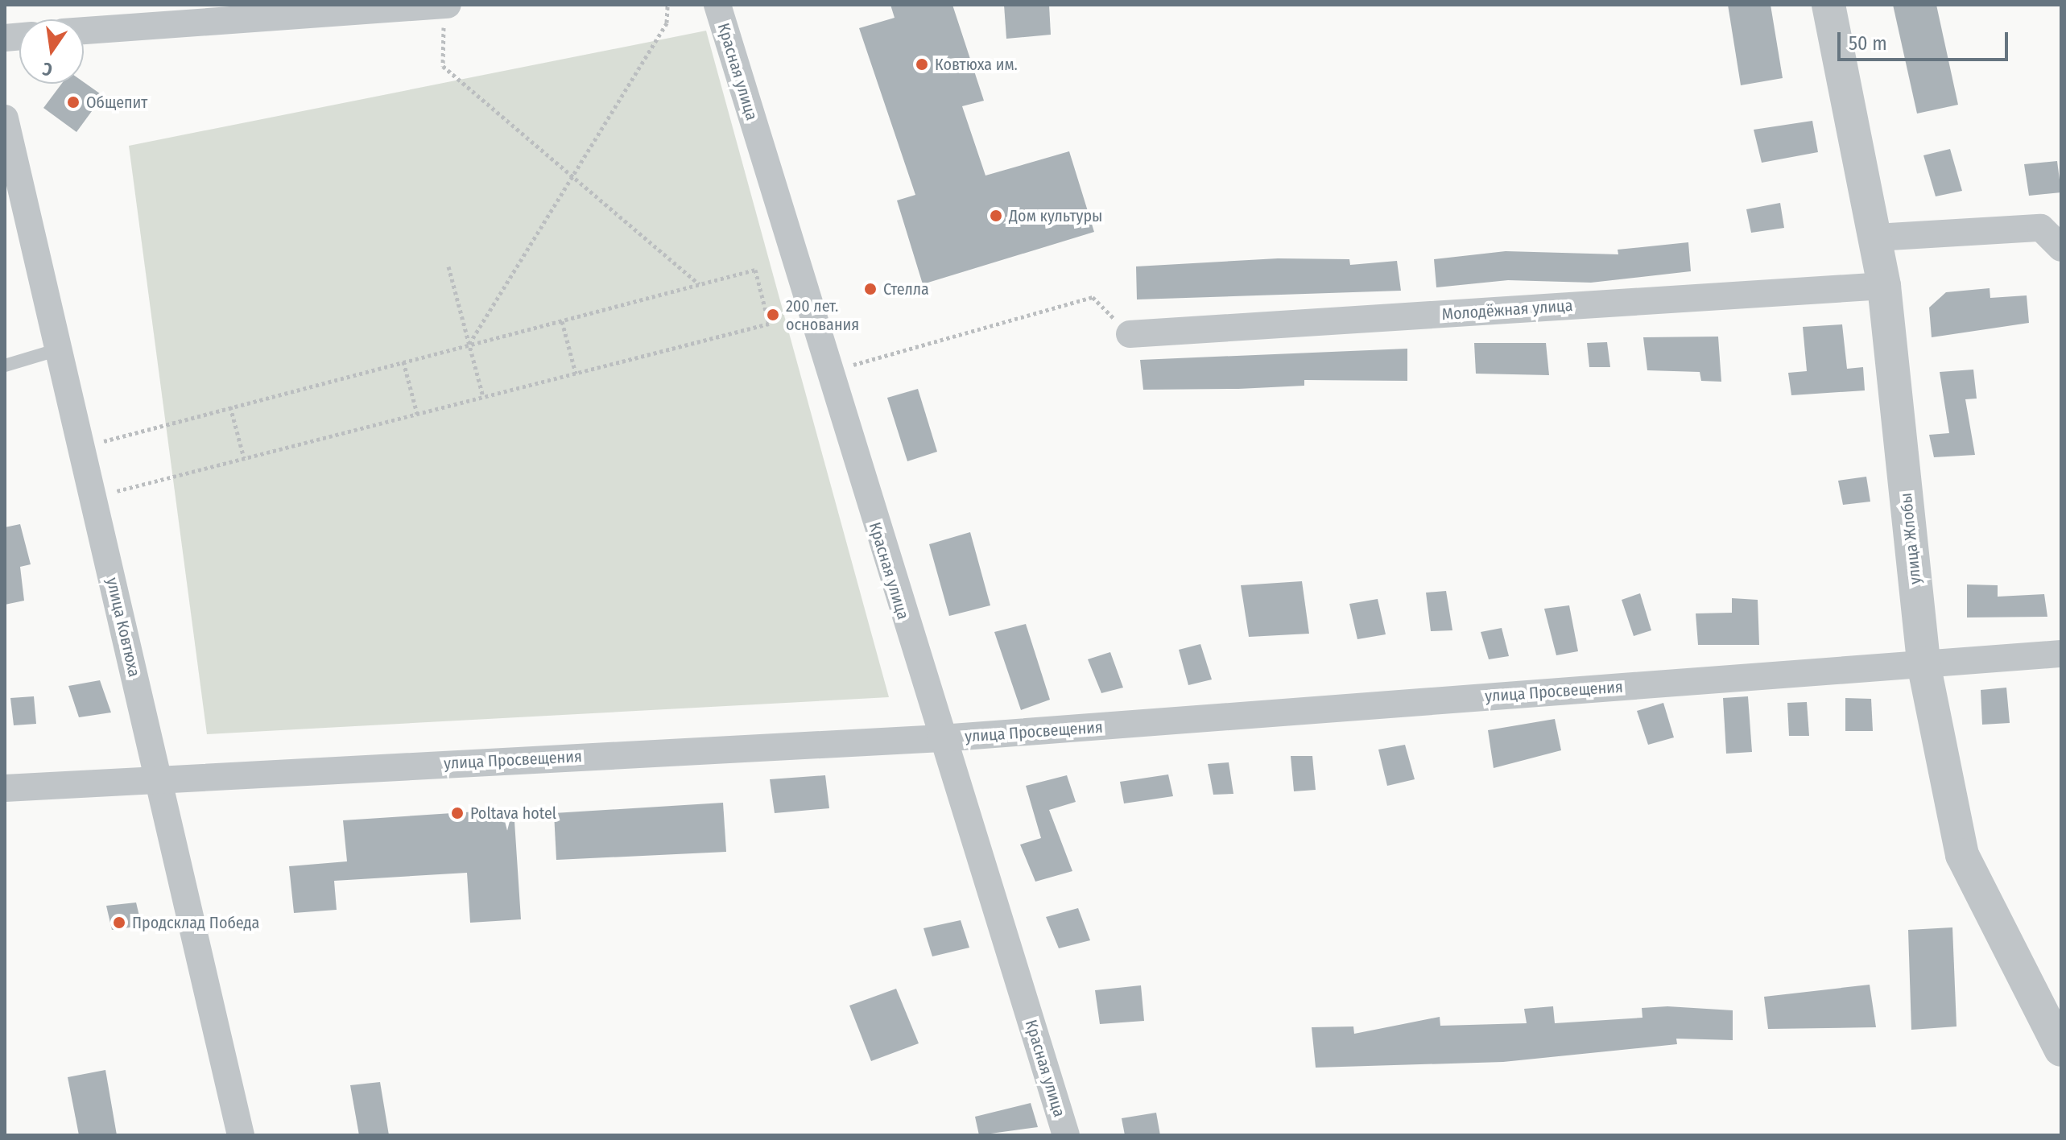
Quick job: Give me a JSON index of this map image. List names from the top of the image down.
{
  "streets": {
    "street": [
      "Красная улица",
      "Молодёжная улица",
      "улица Жлобы",
      "улица Ковтюха",
      "улица Просвещения"
    ]
  },
  "crossings": [
    ["Красная улица", "улица Просвещения"],
    ["Молодёжная улица", "улица Жлобы"],
    ["улица Жлобы", "улица Просвещения"],
    ["улица Ковтюха", "улица Просвещения"]
  ],
  "places": [
    "Ковтюха им.",
    "Общепит",
    "Дом культуры",
    "Стелла",
    "200 лет. основания",
    "Poltava hotel",
    "Продсклад Победа"
  ],
  "scale_bar": "50 m",
  "north": "bottom"
}
